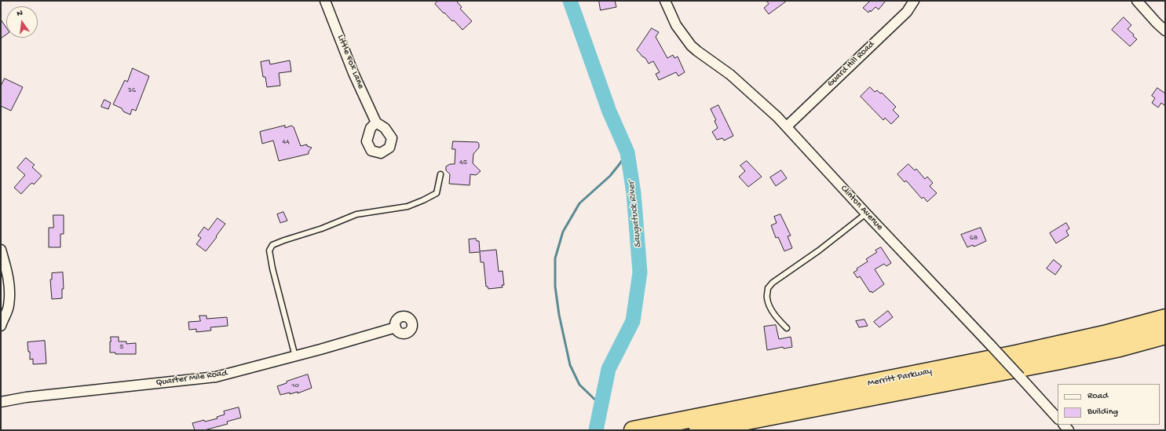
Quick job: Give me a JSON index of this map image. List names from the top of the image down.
{
  "streets": {
    "highway": ["Merritt Parkway"],
    "street": [
      "Little Fox Lane",
      "Guard Hill Road",
      "Clinton Avenue",
      "Quarter Mile Road"
    ]
  },
  "crossings": [
    ["Guard Hill Road", "Clinton Avenue"]
  ],
  "water": ["Saugatuck River"],
  "house_numbers": [
    "36",
    "44",
    "45",
    "68",
    "5",
    "10"
  ],
  "legend": ["Road", "Building"],
  "north": "top"
}
